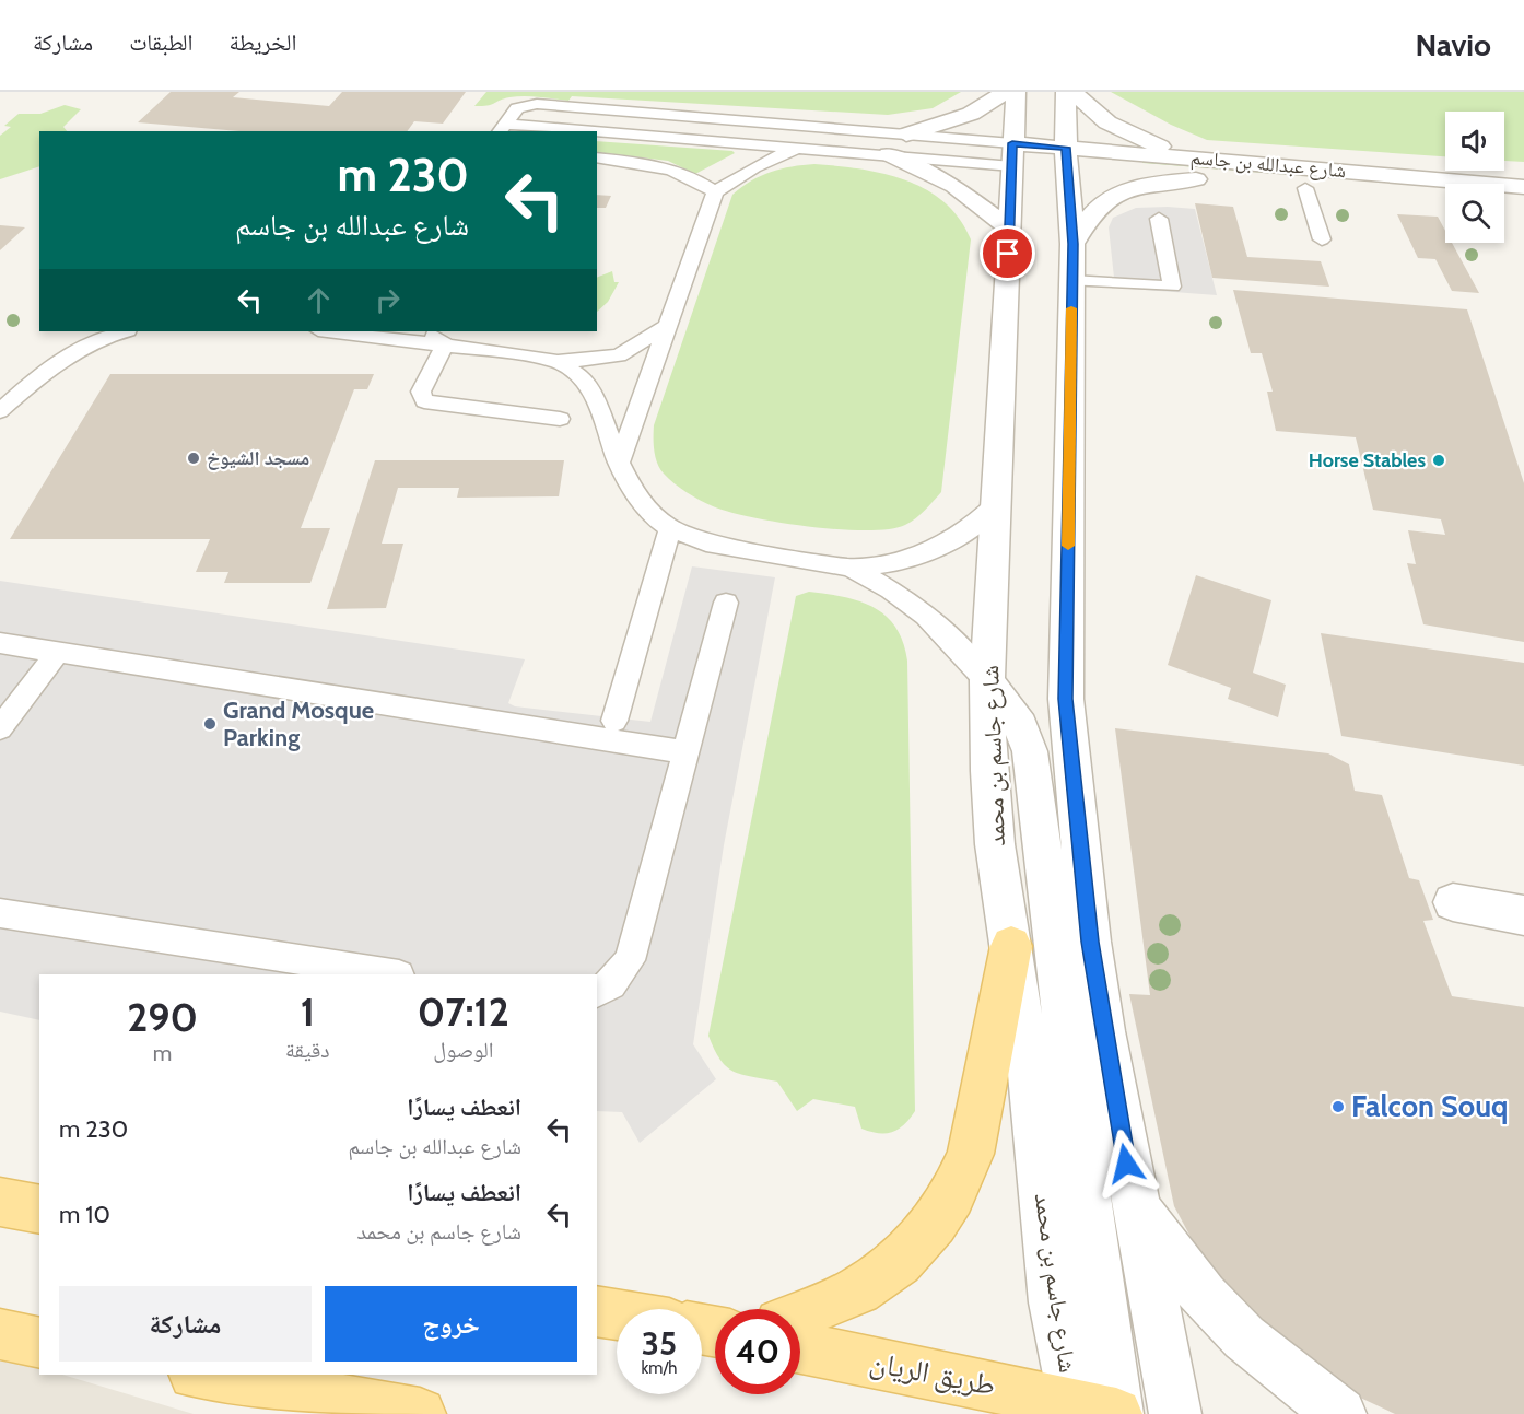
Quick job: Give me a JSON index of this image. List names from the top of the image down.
{
  "streets": {
    "main road": ["طريق الريان"],
    "street": ["شارع عبدالله بن جاسم", "شارع جاسم بن محمد"]
  },
  "crossings": [
    ["شارع عبدالله بن جاسم", "شارع جاسم بن محمد"],
    ["شارع جاسم بن محمد", "طريق الريان"]
  ],
  "places": [
    "مسجد الشيوخ",
    "Horse Stables",
    "Grand Mosque Parking",
    "Falcon Souq"
  ],
  "page": {
    "header": "Navio",
    "nav": ["الخريطة", "الطبقات", "مشاركة"],
    "turn": ["230 m", "شارع عبدالله بن جاسم"],
    "eta": [
      "07:12",
      "الوصول",
      "1",
      "دقيقة",
      "290",
      "m"
    ],
    "list": [
      {
        "name": "انعطف يسارًا",
        "note": "شارع عبدالله بن جاسم",
        "value": "230 m"
      },
      {
        "name": "انعطف يسارًا",
        "note": "شارع جاسم بن محمد",
        "value": "10 m"
      }
    ],
    "buttons": ["خروج", "مشاركة"],
    "speed": "35 km/h",
    "limit": "40"
  }
}
